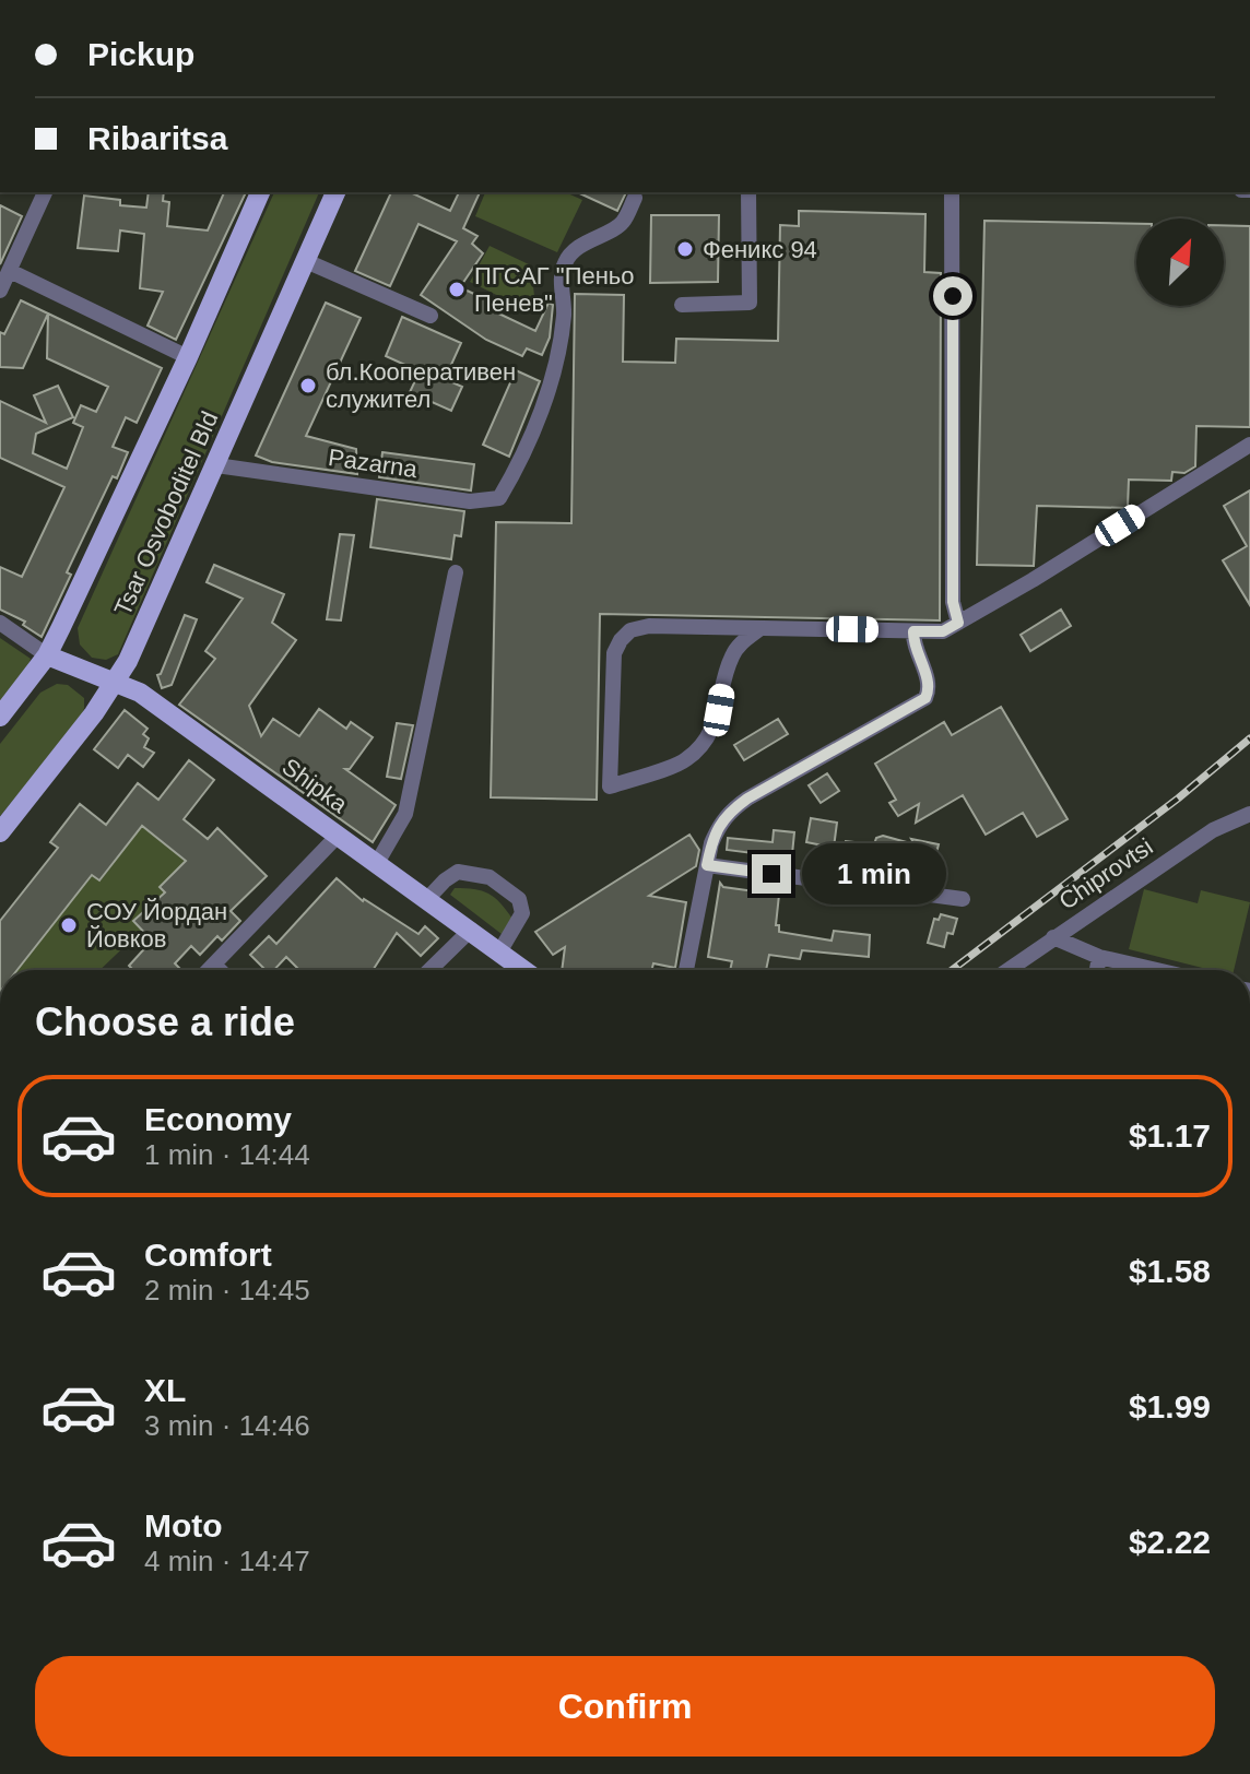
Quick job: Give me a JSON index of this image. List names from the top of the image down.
{
  "streets": {
    "main road": ["Tsar Osvoboditel Bld", "Shipka"],
    "street": ["Pazarna", "Chiprovtsi"]
  },
  "crossings": [
    ["Pazarna", "Tsar Osvoboditel Bld"],
    ["Tsar Osvoboditel Bld", "Shipka"]
  ],
  "places": [
    "Феникс 94",
    "ПГСАГ \"Пеньо Пенев\"",
    "бл.Кооперативен служител",
    "СОУ Йордан Йовков"
  ],
  "north": "top right",
  "page": {
    "banner": ["Pickup", "Ribaritsa"],
    "bubble": "1 min",
    "heading": "Choose a ride",
    "list": [
      {
        "name": "Economy",
        "note": "1 min · 14:44",
        "value": "$1.17"
      },
      {
        "name": "Comfort",
        "note": "2 min · 14:45",
        "value": "$1.58"
      },
      {
        "name": "XL",
        "note": "3 min · 14:46",
        "value": "$1.99"
      },
      {
        "name": "Moto",
        "note": "4 min · 14:47",
        "value": "$2.22"
      }
    ],
    "buttons": "Confirm"
  }
}
